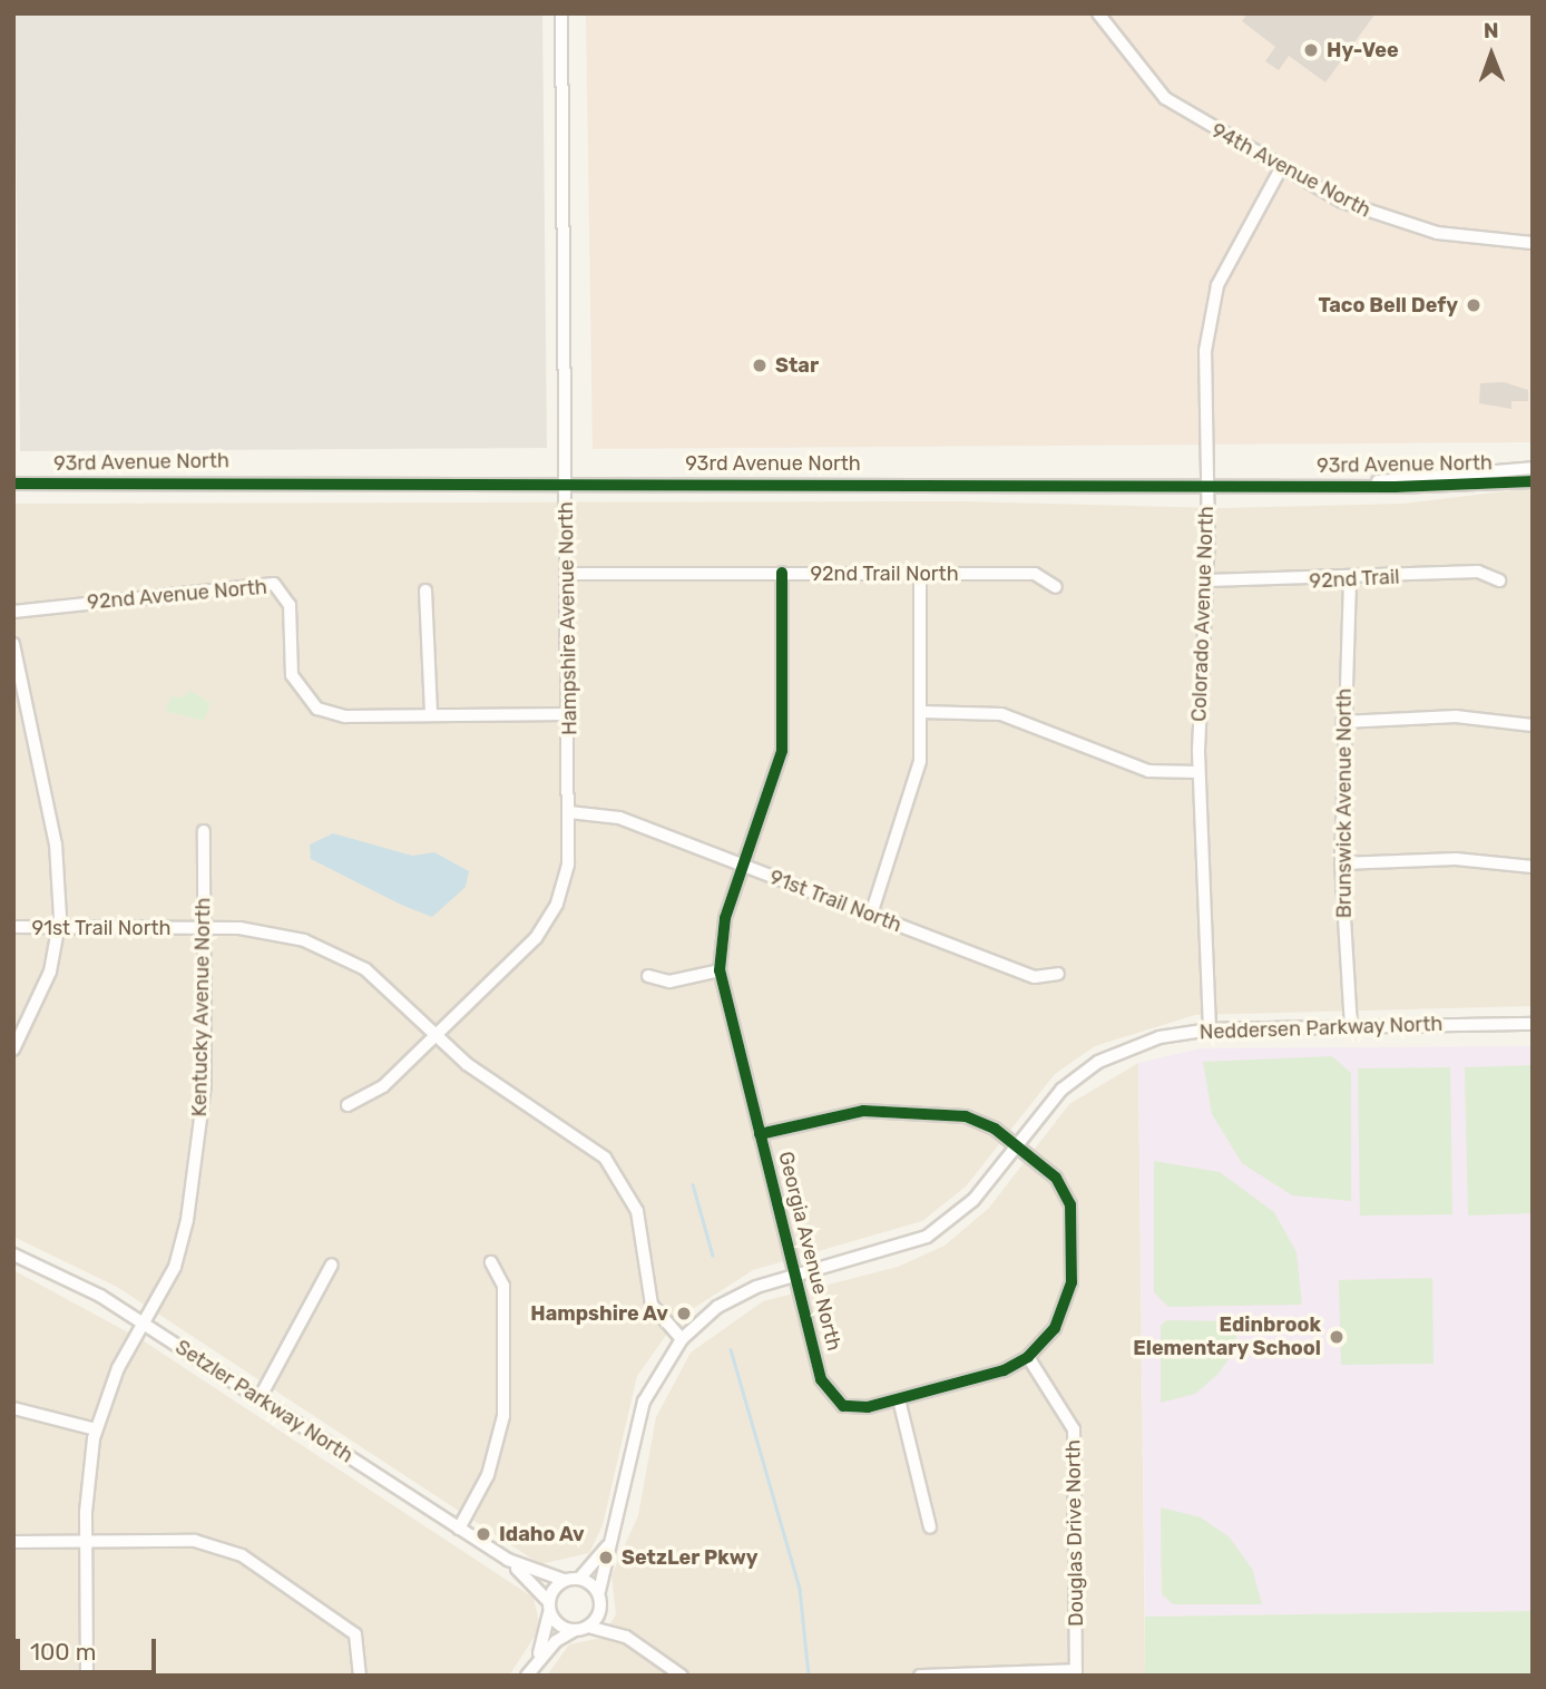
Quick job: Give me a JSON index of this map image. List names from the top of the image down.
{
  "streets": {
    "street": [
      "94th Avenue North",
      "93rd Avenue North",
      "92nd Trail North",
      "92nd Trail",
      "92nd Avenue North",
      "Colorado Avenue North",
      "Hampshire Avenue North",
      "Brunswick Avenue North",
      "91st Trail North",
      "Kentucky Avenue North",
      "Neddersen Parkway North",
      "Georgia Avenue North",
      "Setzler Parkway North",
      "Douglas Drive North"
    ]
  },
  "crossings": [
    ["94th Avenue North", "Colorado Avenue North"],
    ["93rd Avenue North", "Colorado Avenue North"],
    ["93rd Avenue North", "Hampshire Avenue North"],
    ["92nd Trail North", "Hampshire Avenue North"],
    ["92nd Trail North", "Georgia Avenue North"],
    ["92nd Trail", "Colorado Avenue North"],
    ["92nd Trail", "Brunswick Avenue North"],
    ["92nd Avenue North", "Hampshire Avenue North"],
    ["Colorado Avenue North", "Neddersen Parkway North"],
    ["Hampshire Avenue North", "91st Trail North"],
    ["Brunswick Avenue North", "Neddersen Parkway North"],
    ["91st Trail North", "Kentucky Avenue North"],
    ["91st Trail North", "Georgia Avenue North"],
    ["Kentucky Avenue North", "Setzler Parkway North"],
    ["Neddersen Parkway North", "Georgia Avenue North"],
    ["Neddersen Parkway North", "Setzler Parkway North"]
  ],
  "places": [
    "Hy-Vee",
    "Taco Bell Defy",
    "Star",
    "Hampshire Av",
    "Edinbrook Elementary School",
    "Idaho Av",
    "SetzLer Pkwy"
  ],
  "scale_bar": "100 m",
  "north": "top"
}
